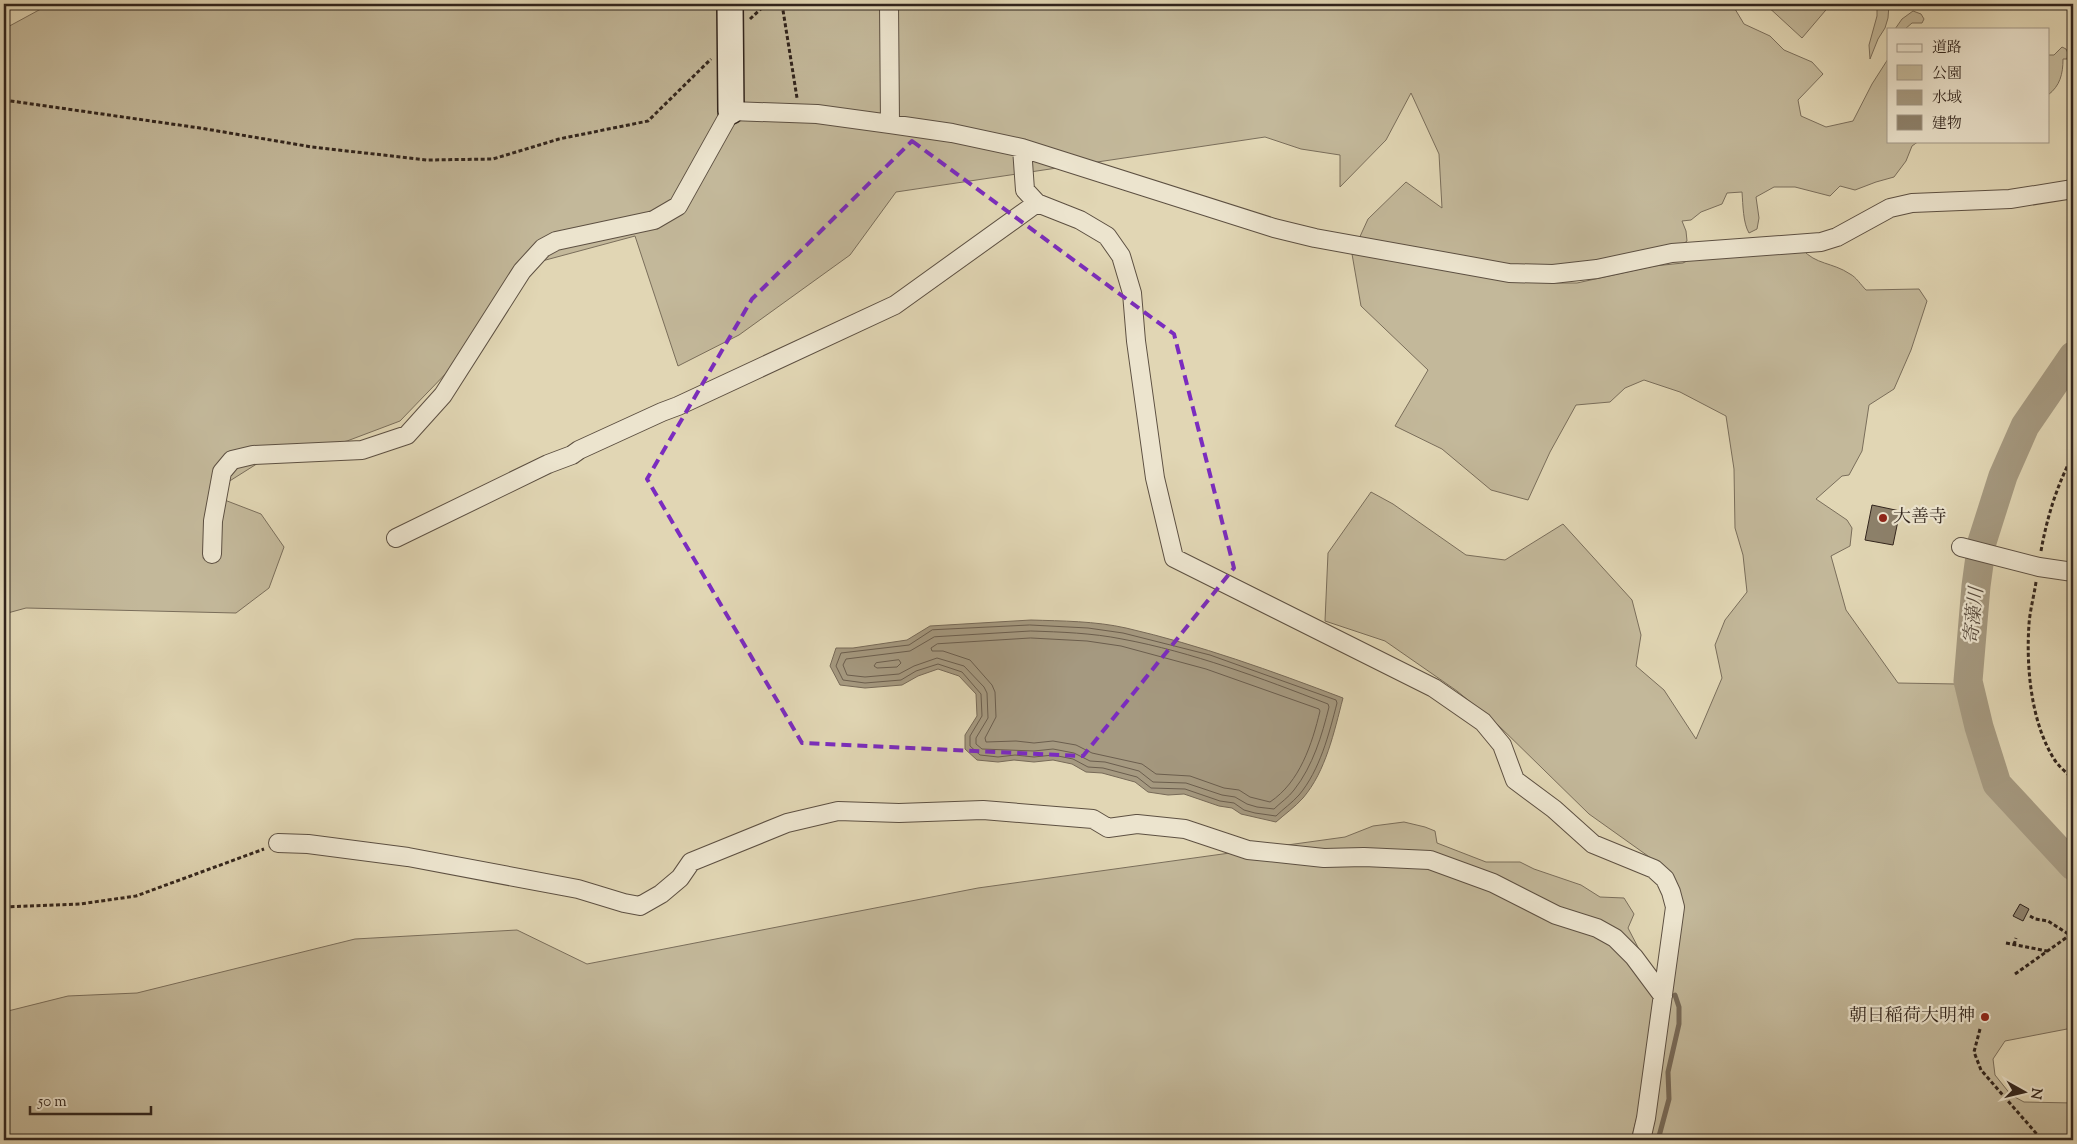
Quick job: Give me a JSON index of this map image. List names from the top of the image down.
{
  "water": ["寄藻川"],
  "places": ["大善寺", "朝日稲荷大明神"],
  "legend": [
    "道路",
    "公園",
    "水域",
    "建物"
  ],
  "scale_bar": "50 m",
  "north": "right"
}
